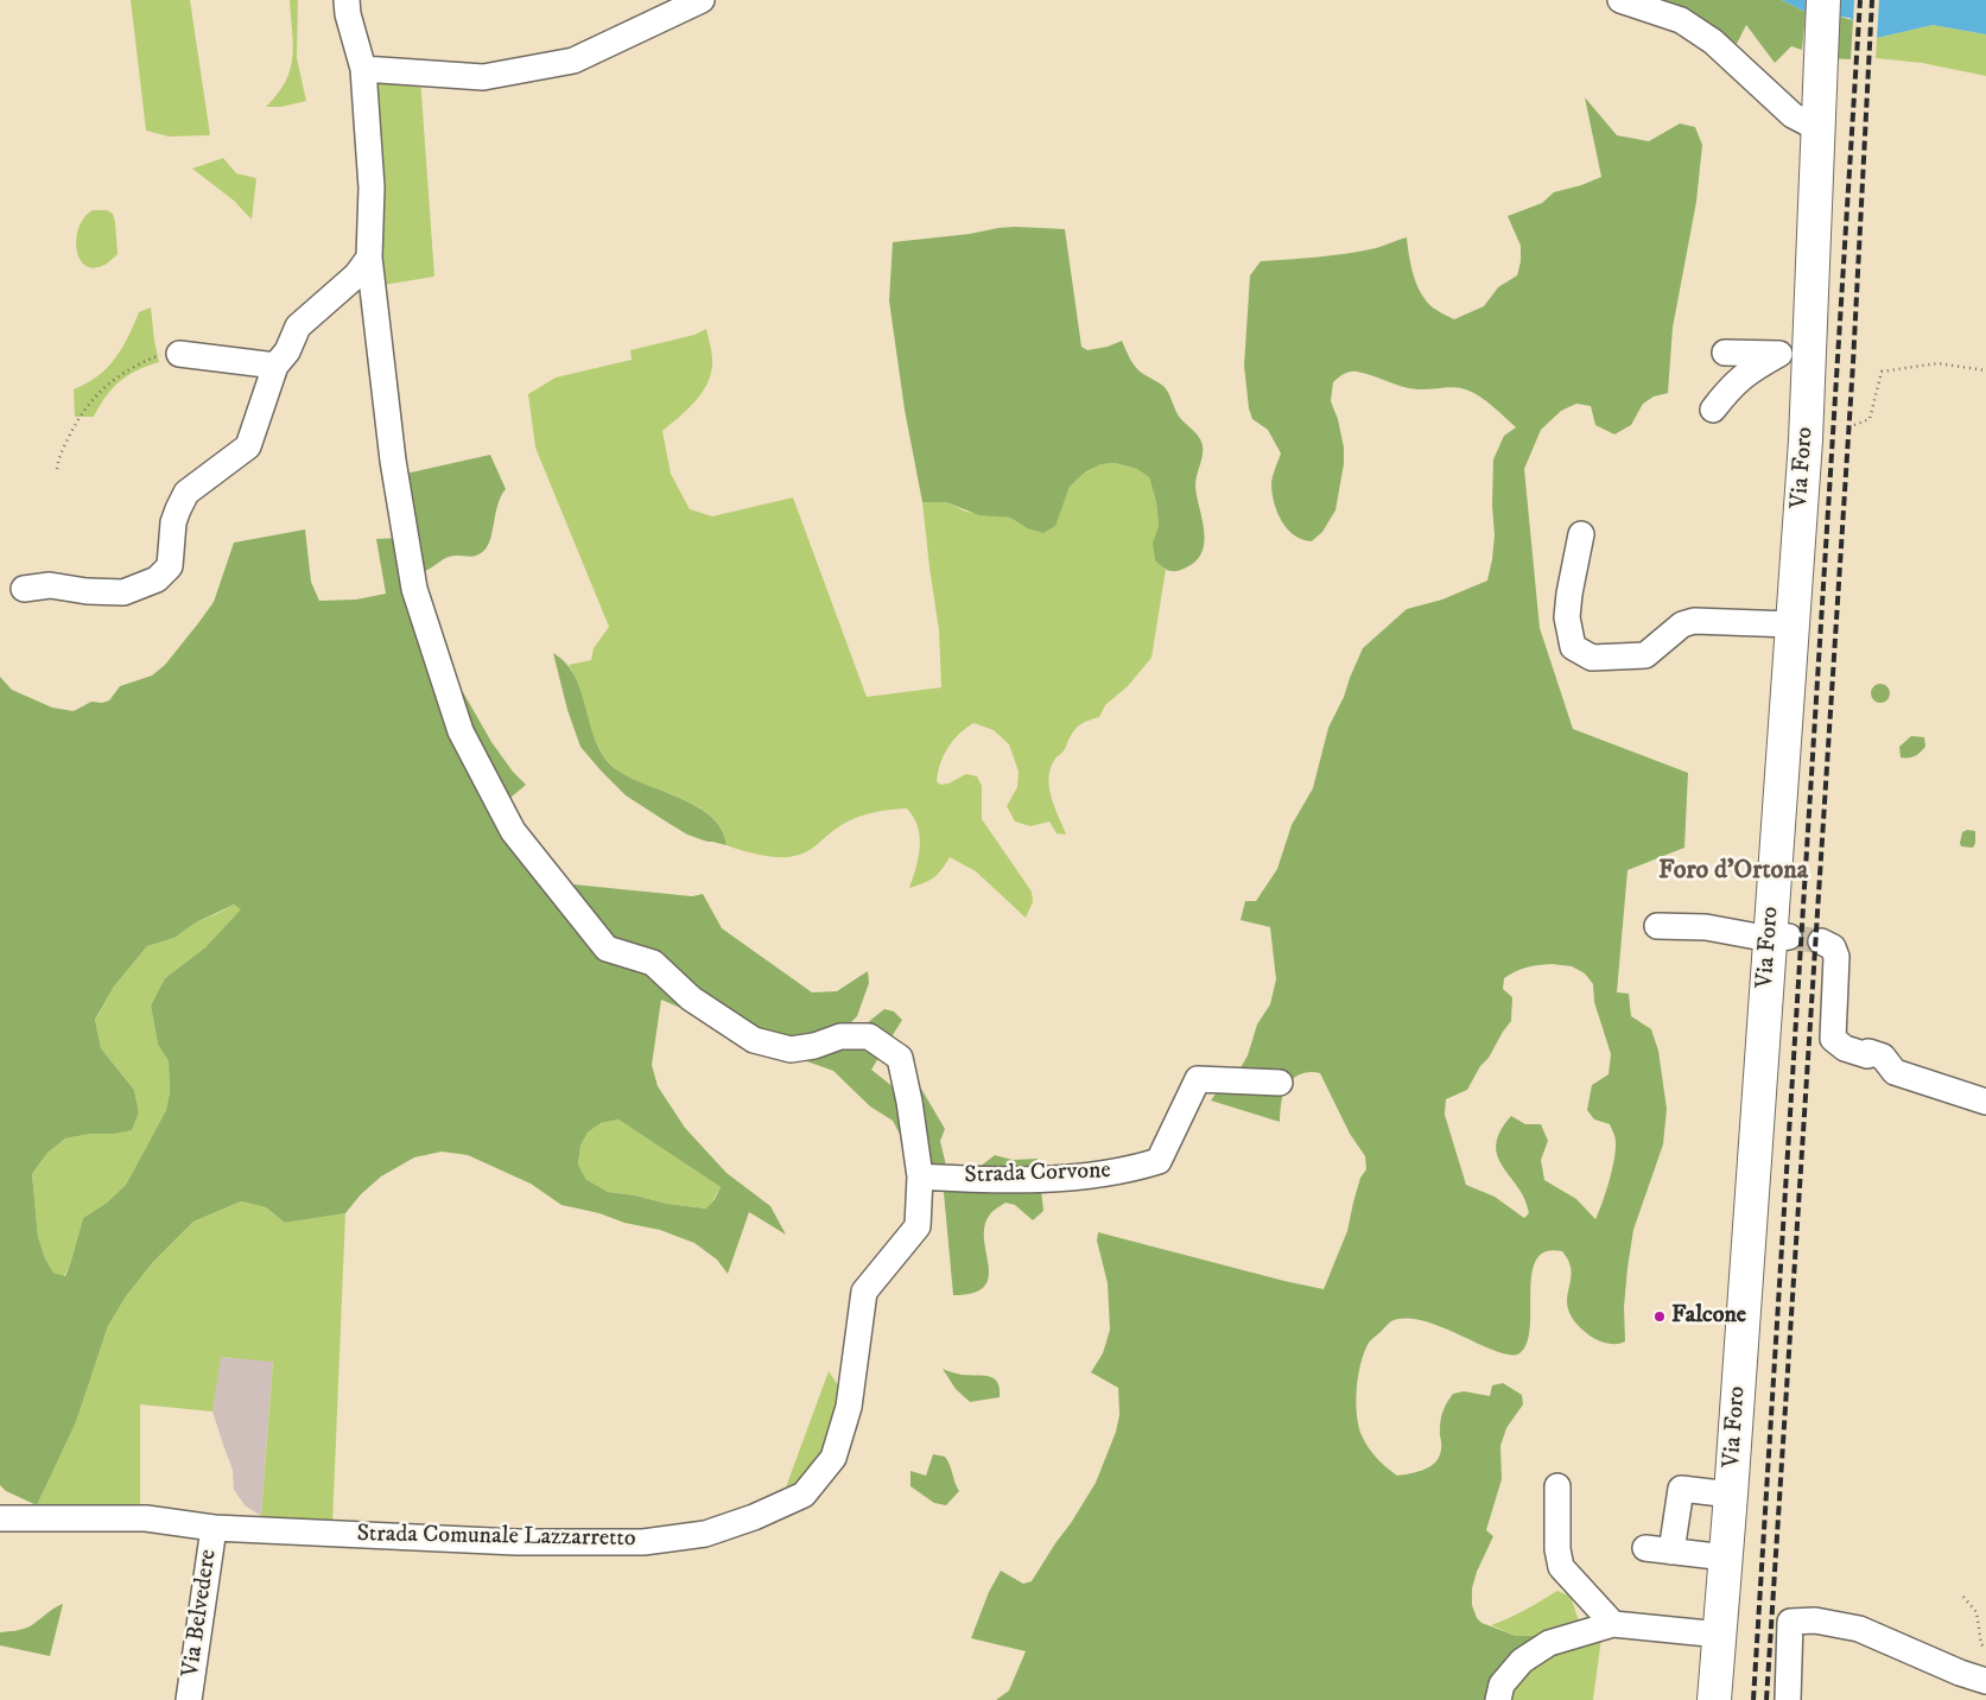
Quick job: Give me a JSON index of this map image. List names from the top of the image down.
{
  "streets": {
    "main road": ["Via Foro"],
    "street": ["Strada Corvone", "Strada Comunale Lazzarretto", "Via Belvedere"]
  },
  "crossings": [
    ["Strada Corvone", "Strada Comunale Lazzarretto"],
    ["Strada Comunale Lazzarretto", "Via Belvedere"]
  ],
  "districts": ["Foro d'Ortona"],
  "places": ["Falcone"]
}
